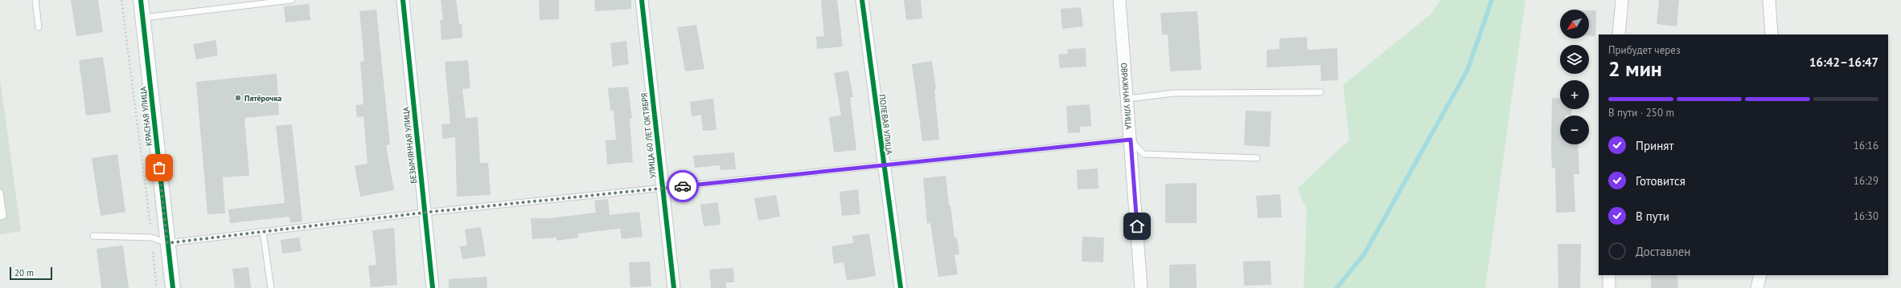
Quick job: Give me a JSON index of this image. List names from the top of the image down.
{
  "streets": {
    "street": [
      "ОВРАЖНАЯ УЛИЦА",
      "КРАСНАЯ УЛИЦА",
      "ПОЛЕВАЯ УЛИЦА",
      "УЛИЦА 60 ЛЕТ ОКТЯБРЯ",
      "БЕЗЫМЯННАЯ УЛИЦА"
    ]
  },
  "places": ["Пятёрочка"],
  "scale_bar": "20 m",
  "north": "bottom left",
  "page": {
    "map_buttons": ["+", "−"],
    "heading": ["2 мин", "Прибудет через", "16:42–16:47"],
    "bar": "В пути · 250 m",
    "list": [
      ["Принят", "16:16"],
      ["Готовится", "16:29"],
      ["В пути", "16:30"],
      "Доставлен"
    ],
    "scale": "20 m"
  }
}
